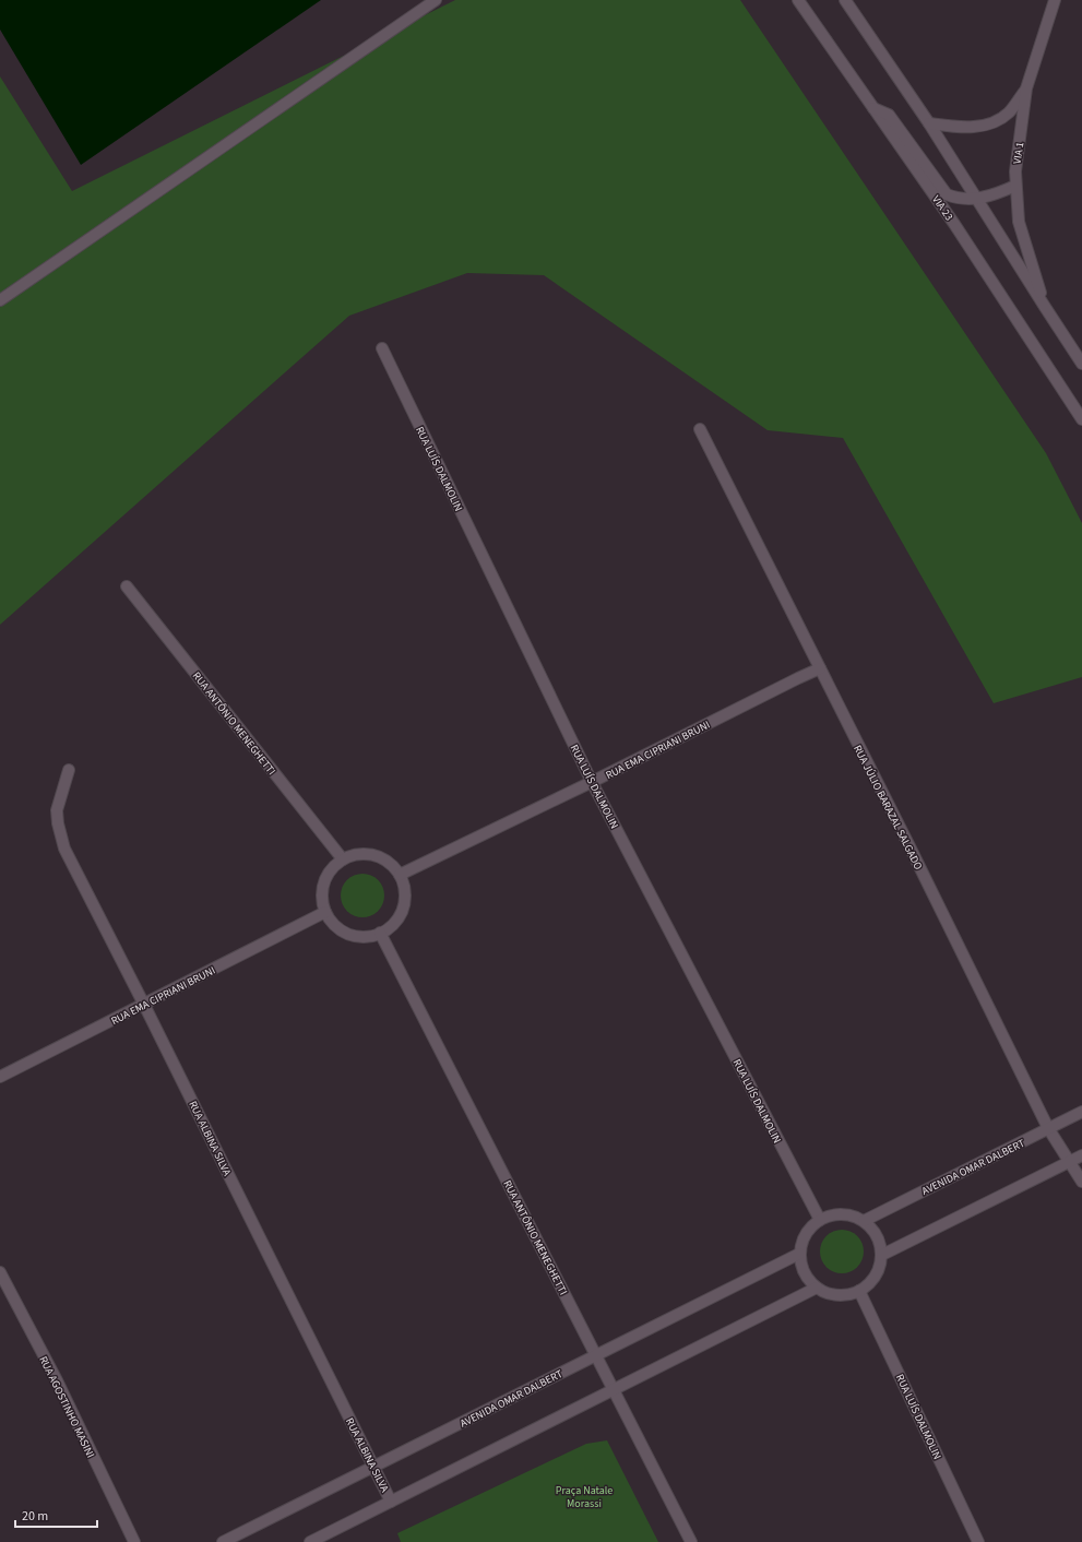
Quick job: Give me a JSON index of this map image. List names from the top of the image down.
{
  "streets": {
    "street": [
      "VIA 1",
      "VIA 23",
      "RUA LUÍS DALMOLIN",
      "RUA ANTÔNIO MENEGHETTI",
      "RUA EMA CIPRIANI BRUNI",
      "RUA JÚLIO BARAZAL SALGADO",
      "RUA ALBINA SILVA",
      "AVENIDA OMAR DALBERT",
      "RUA AGOSTINHO MASINI"
    ]
  },
  "crossings": [
    ["RUA LUÍS DALMOLIN", "RUA EMA CIPRIANI BRUNI"],
    ["RUA LUÍS DALMOLIN", "AVENIDA OMAR DALBERT"],
    ["RUA ANTÔNIO MENEGHETTI", "RUA EMA CIPRIANI BRUNI"],
    ["RUA ANTÔNIO MENEGHETTI", "AVENIDA OMAR DALBERT"],
    ["RUA EMA CIPRIANI BRUNI", "RUA JÚLIO BARAZAL SALGADO"],
    ["RUA EMA CIPRIANI BRUNI", "RUA ALBINA SILVA"],
    ["RUA JÚLIO BARAZAL SALGADO", "AVENIDA OMAR DALBERT"],
    ["RUA ALBINA SILVA", "AVENIDA OMAR DALBERT"]
  ],
  "parks": ["Praça Natale Morassi"],
  "scale_bar": "20 m"
}
